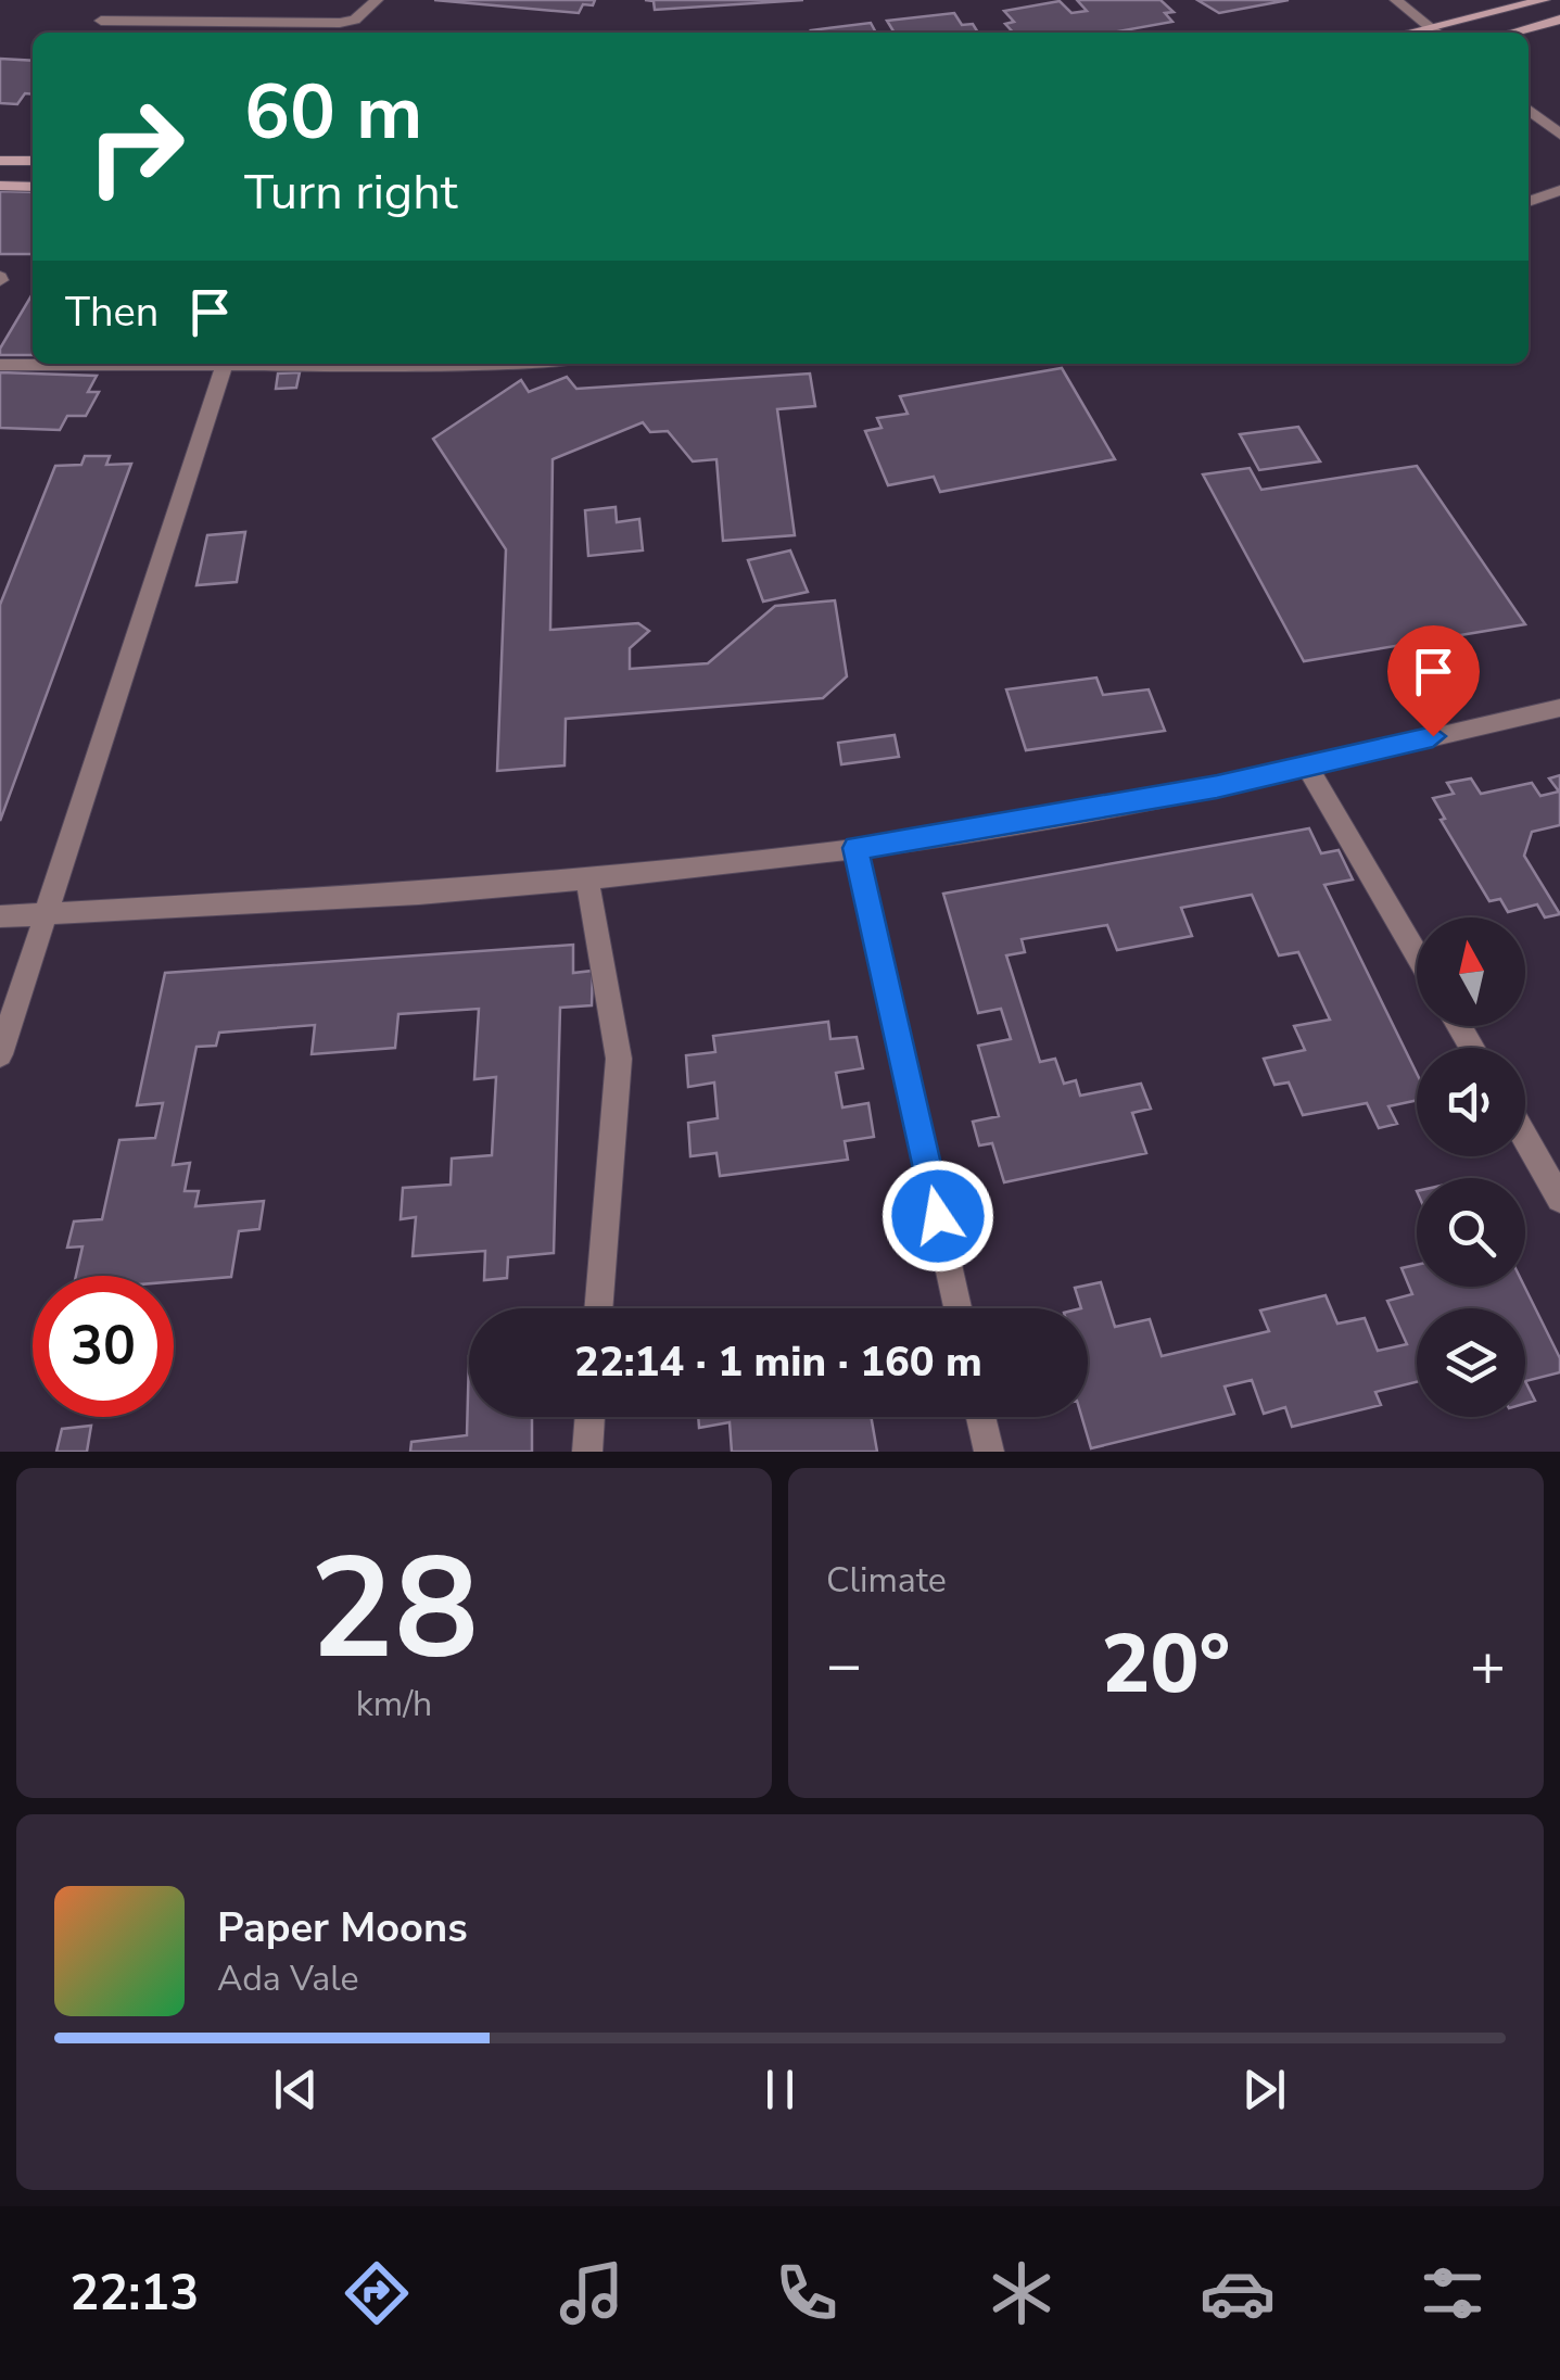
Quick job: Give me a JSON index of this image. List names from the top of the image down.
{
  "north": "top",
  "page": {
    "turn": ["60 m", "Turn right"],
    "then": "Then",
    "limit": "30",
    "trip": "22:14 · 1 min · 160 m",
    "tile": [
      ["28", "km/h"],
      "Climate"
    ],
    "heat": ["−", "20°", "+"],
    "song": ["Paper Moons", "Ada Vale"],
    "tabs": "22:13"
  }
}
